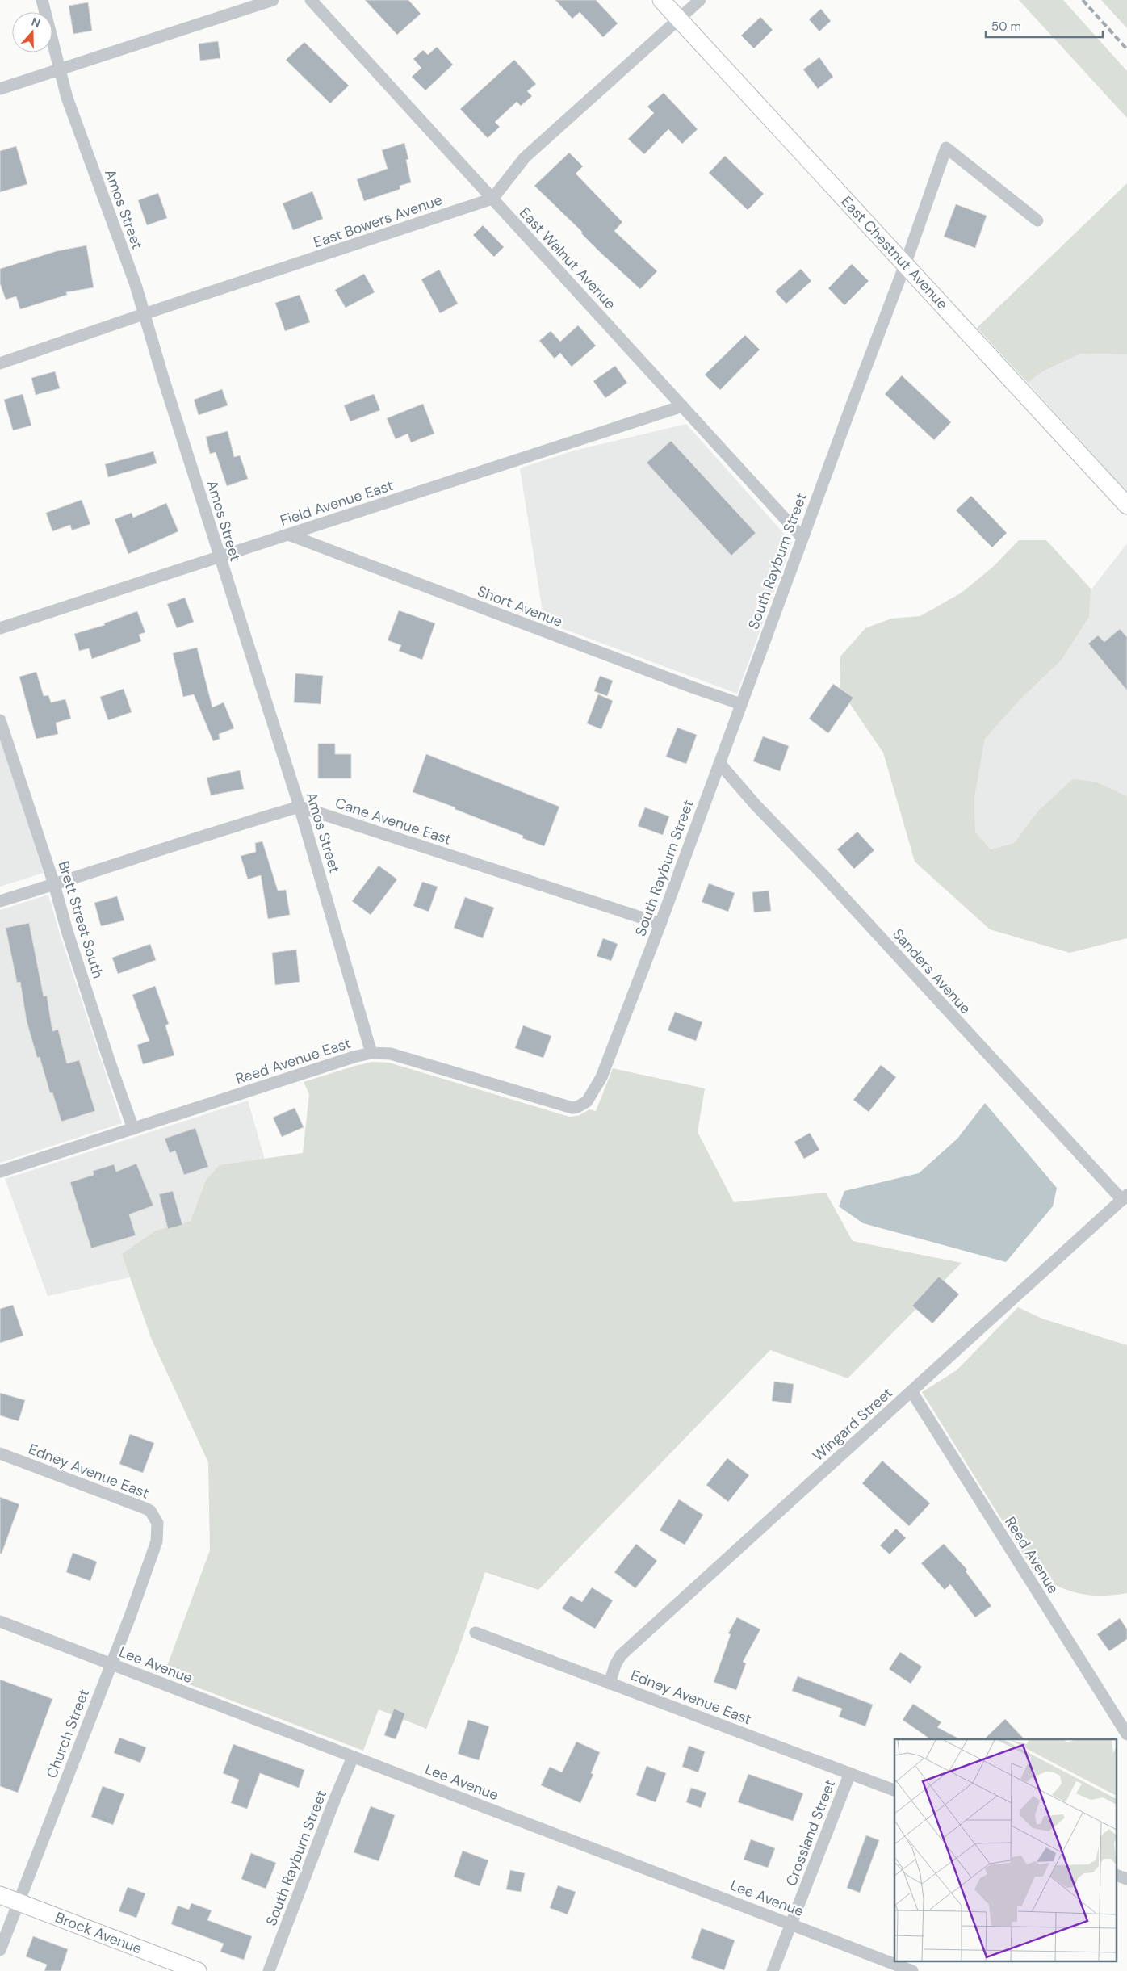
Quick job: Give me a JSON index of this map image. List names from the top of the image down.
{
  "streets": {
    "street": [
      "Amos Street",
      "East Bowers Avenue",
      "East Chestnut Avenue",
      "East Walnut Avenue",
      "Field Avenue East",
      "South Rayburn Street",
      "Short Avenue",
      "Cane Avenue East",
      "Brett Street South",
      "Sanders Avenue",
      "Reed Avenue East",
      "Wingard Street",
      "Edney Avenue East",
      "Reed Avenue",
      "Lee Avenue",
      "Church Street",
      "Crossland Street",
      "Brock Avenue"
    ]
  },
  "crossings": [
    ["Amos Street", "East Bowers Avenue"],
    ["Amos Street", "Field Avenue East"],
    ["Amos Street", "Cane Avenue East"],
    ["Amos Street", "Reed Avenue East"],
    ["East Bowers Avenue", "East Walnut Avenue"],
    ["East Chestnut Avenue", "South Rayburn Street"],
    ["East Walnut Avenue", "Field Avenue East"],
    ["East Walnut Avenue", "South Rayburn Street"],
    ["Field Avenue East", "Short Avenue"],
    ["South Rayburn Street", "Short Avenue"],
    ["South Rayburn Street", "Cane Avenue East"],
    ["South Rayburn Street", "Sanders Avenue"],
    ["South Rayburn Street", "Reed Avenue East"],
    ["South Rayburn Street", "Lee Avenue"],
    ["Brett Street South", "Reed Avenue East"],
    ["Sanders Avenue", "Wingard Street"],
    ["Wingard Street", "Edney Avenue East"],
    ["Wingard Street", "Reed Avenue"],
    ["Edney Avenue East", "Church Street"],
    ["Edney Avenue East", "Crossland Street"],
    ["Lee Avenue", "Church Street"],
    ["Lee Avenue", "Crossland Street"],
    ["Church Street", "Brock Avenue"]
  ],
  "scale_bar": "50 m",
  "north": "top"
}
